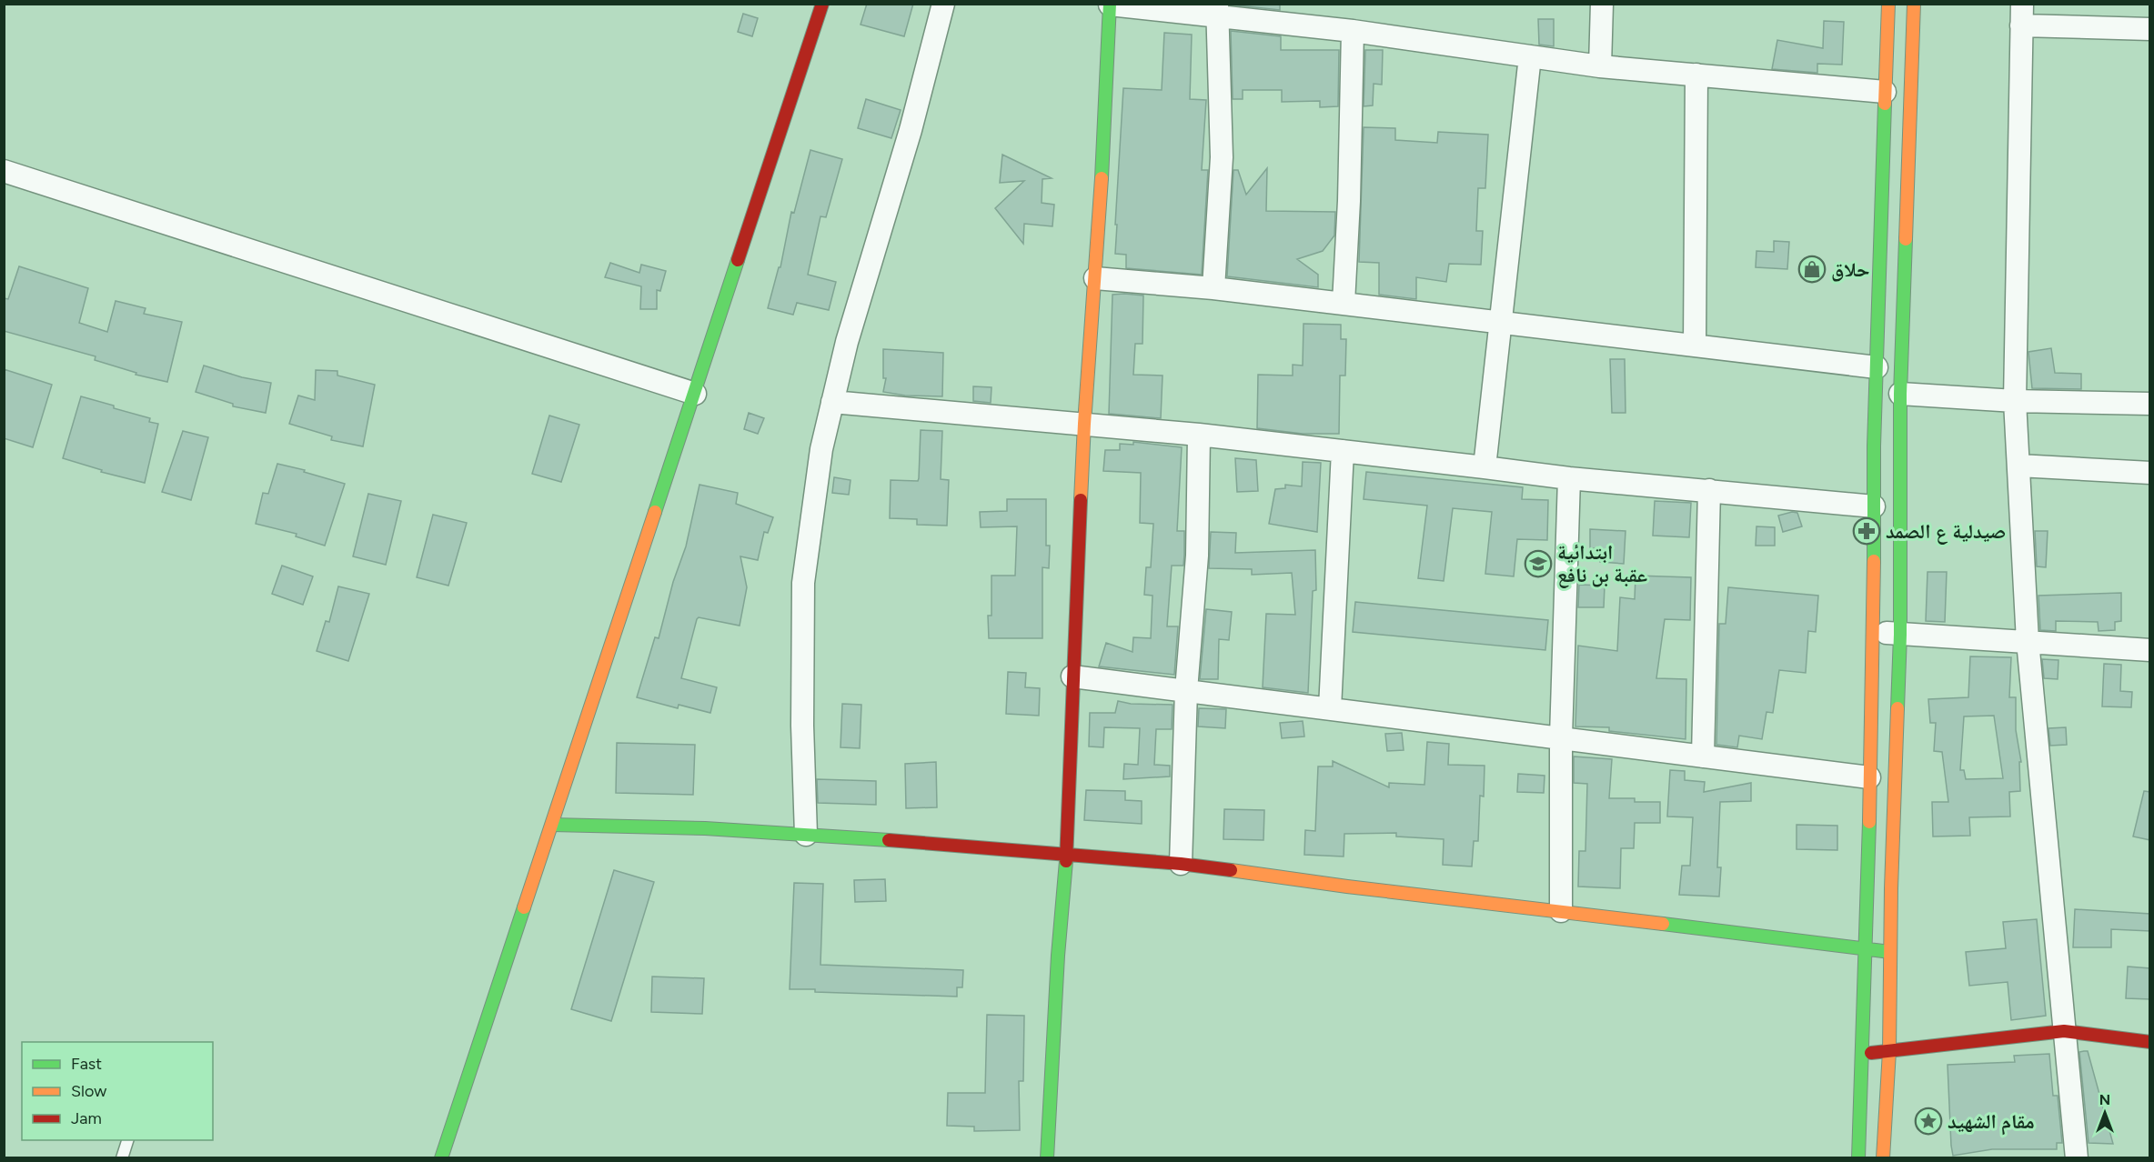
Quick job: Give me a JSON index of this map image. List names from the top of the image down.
{
  "places": {
    "shop": ["حلاق"],
    "pharmacy": ["صيدلية ع الصمد"],
    "school or university": ["ابتدائية عقبة بن نافع"],
    "place": ["مقام الشهيد"]
  },
  "legend": ["Fast", "Slow", "Jam"],
  "north": "top"
}
